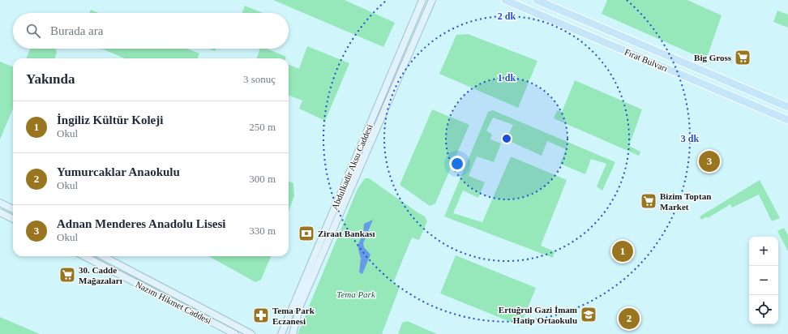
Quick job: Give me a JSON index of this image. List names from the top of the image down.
{
  "streets": {
    "main road": ["Fırat Bulvarı", "Abdulkadir Aksu Caddesi", "Nazım Hikmet Caddesi"]
  },
  "parks": ["Tema Park"],
  "places": {
    "supermarket": ["Big Gross", "Bizim Toptan Market", "30. Cadde Mağazaları"],
    "bank": ["Ziraat Bankası"],
    "school or university": ["Ertuğrul Gazi İmam Hatip Ortaokulu"],
    "pharmacy": ["Tema Park Eczanesi"]
  },
  "page": {
    "search": "Burada ara",
    "heading": ["Yakında", "3 sonuç"],
    "list": [
      {
        "mark": "1",
        "name": "İngiliz Kültür Koleji",
        "note": "Okul",
        "value": "250 m"
      },
      {
        "mark": "2",
        "name": "Yumurcaklar Anaokulu",
        "note": "Okul",
        "value": "300 m"
      },
      {
        "mark": "3",
        "name": "Adnan Menderes Anadolu Lisesi",
        "note": "Okul",
        "value": "330 m"
      }
    ],
    "pins": ["3", "1", "2"],
    "map_buttons": ["+", "−"]
  },
  "rings": ["2 dk", "1 dk", "3 dk"]
}
